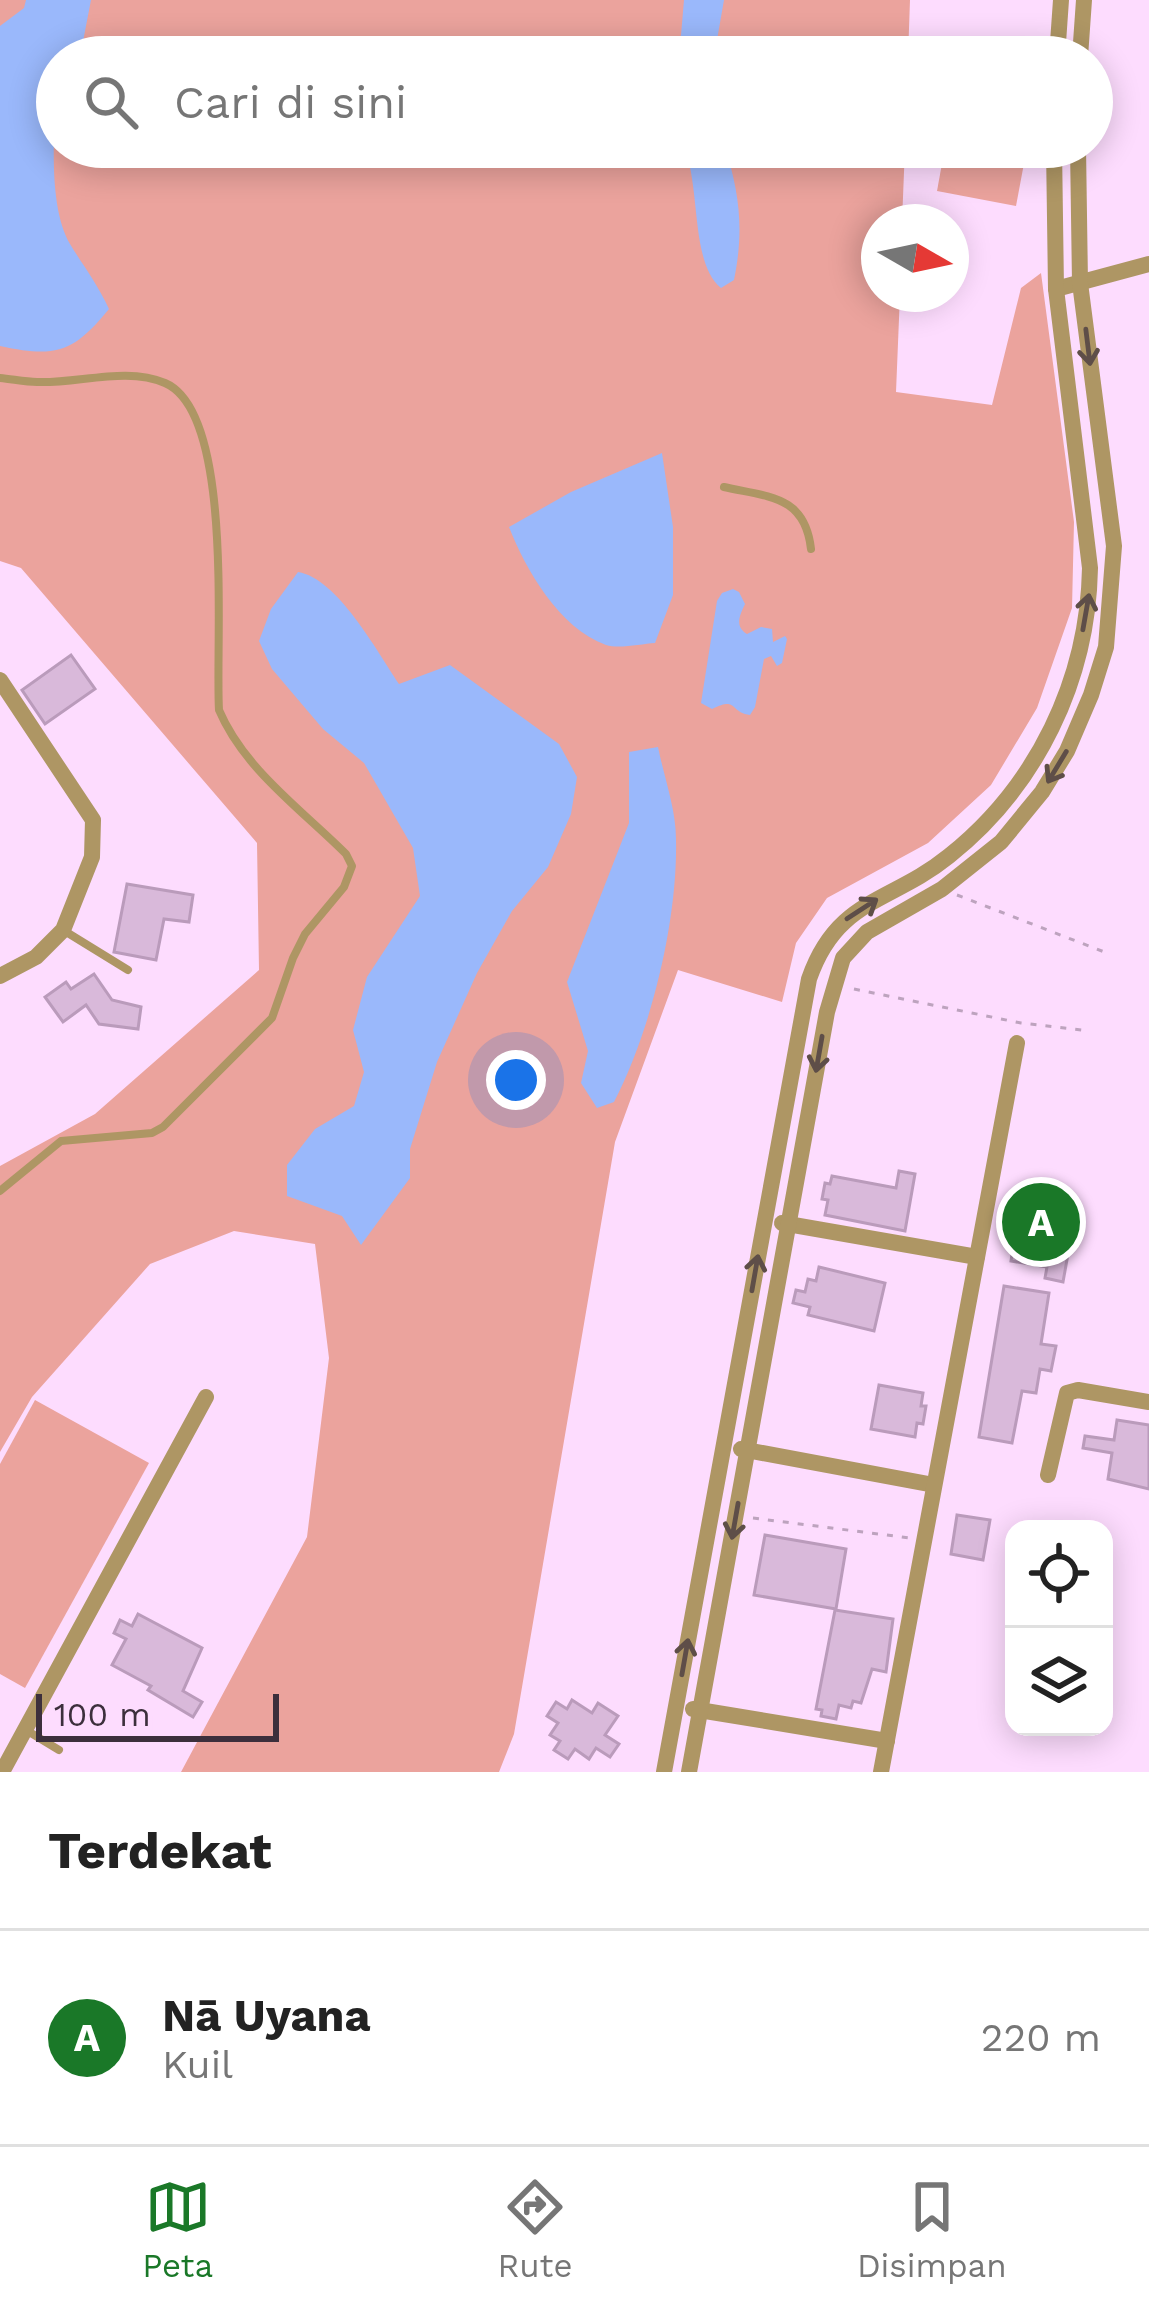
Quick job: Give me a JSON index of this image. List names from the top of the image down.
{
  "scale_bar": "100 m",
  "north": "right",
  "page": {
    "search": "Cari di sini",
    "pins": "A",
    "scale": "100 m",
    "heading": "Terdekat",
    "list": [
      {
        "mark": "A",
        "name": "Nā Uyana",
        "note": "Kuil",
        "value": "220 m"
      }
    ],
    "nav": ["Peta", "Rute", "Disimpan"]
  }
}
